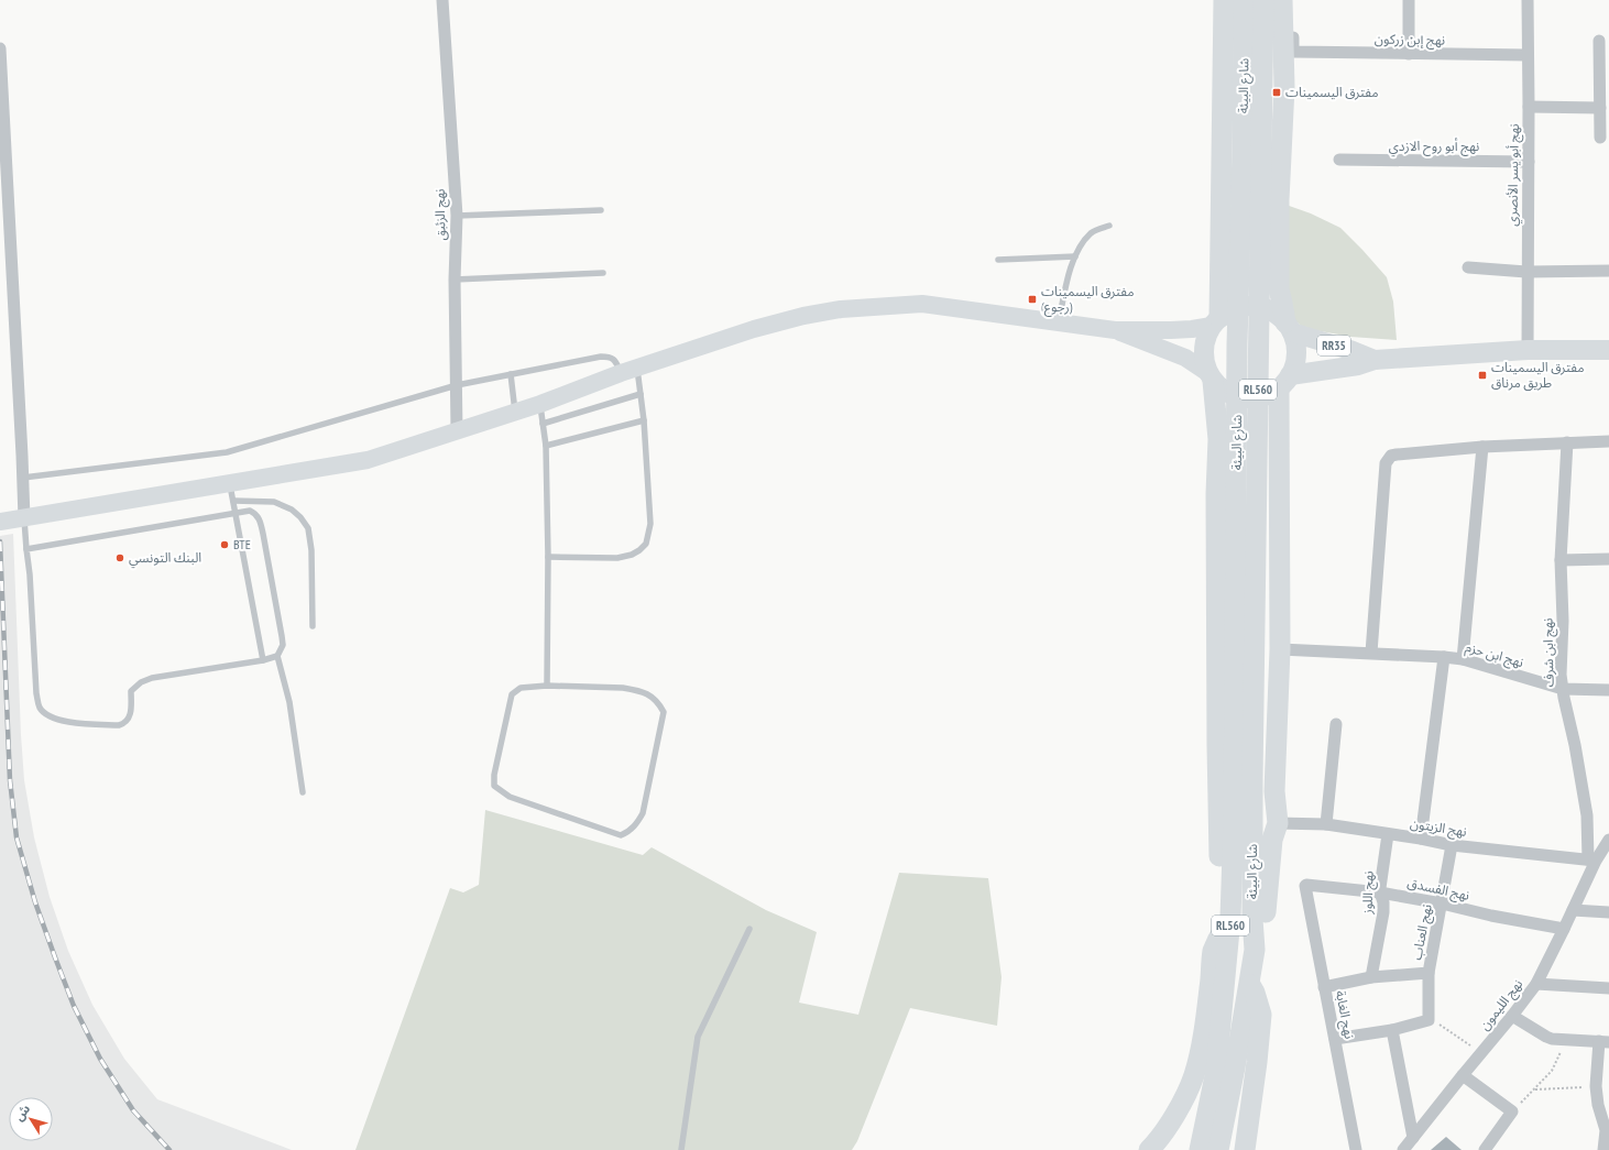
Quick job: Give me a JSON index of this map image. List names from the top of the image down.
{
  "streets": {
    "highway": ["شارع البيئة", "RL560"],
    "main road": ["RR35"],
    "street": [
      "نهج إبن زركون",
      "نهج أبو روح الازدي",
      "نهج أبو يسر الأنصري",
      "نهج الزئبق",
      "نهج ابن شرف",
      "نهج ابن حزم",
      "نهج الزيتون",
      "نهج الفسدق",
      "نهج اللوز",
      "نهج العناب",
      "نهج الليمون",
      "نهج الغابة"
    ]
  },
  "crossings": [
    ["نهج إبن زركون", "نهج أبو يسر الأنصري"],
    ["شارع البيئة", "RL560"],
    ["نهج أبو روح الازدي", "نهج أبو يسر الأنصري"],
    ["نهج أبو يسر الأنصري", "RR35"],
    ["نهج ابن شرف", "نهج ابن حزم"],
    ["نهج ابن شرف", "نهج الزيتون"],
    ["نهج ابن شرف", "نهج الليمون"],
    ["نهج الزيتون", "نهج اللوز"],
    ["نهج الزيتون", "نهج العناب"],
    ["نهج الزيتون", "نهج الليمون"],
    ["نهج الفسدق", "نهج اللوز"],
    ["نهج الفسدق", "نهج العناب"],
    ["نهج الفسدق", "نهج الليمون"],
    ["نهج الفسدق", "نهج الغابة"],
    ["نهج اللوز", "نهج العناب"],
    ["نهج العناب", "نهج الغابة"]
  ],
  "places": {
    "transit": ["مفترق اليسمينات", "مفترق اليسمينات (رجوع)", "مفترق اليسمينات طريق مرناق"],
    "other": ["BTE", "البنك التونسي"]
  },
  "north": "top left"
}
